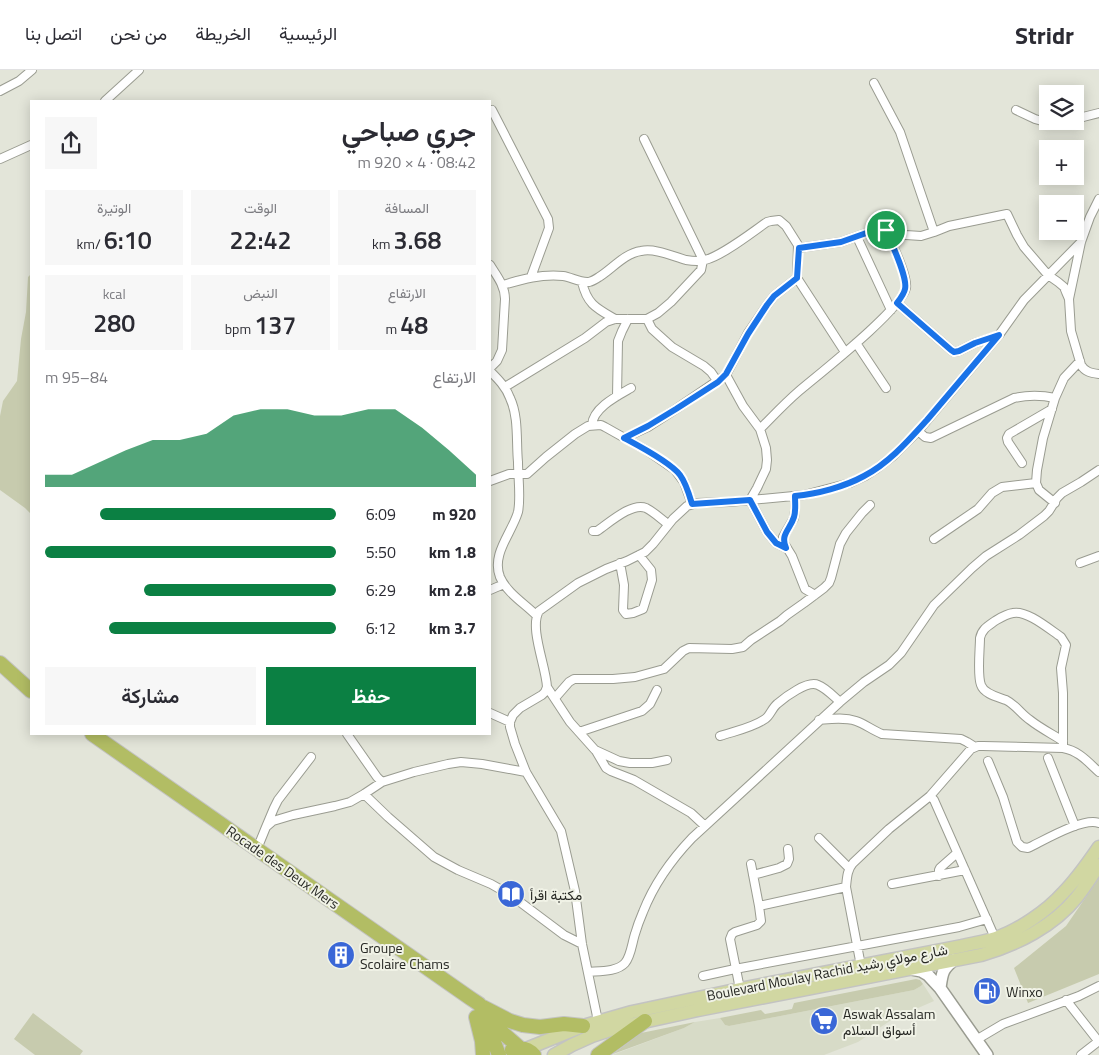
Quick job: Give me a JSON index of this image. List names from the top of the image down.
{
  "streets": {
    "highway": ["Rocade des Deux Mers"],
    "main road": ["Boulevard Moulay Rachid شارع مولاي رشيد"]
  },
  "crossings": [
    ["Rocade des Deux Mers", "Boulevard Moulay Rachid شارع مولاي رشيد"]
  ],
  "places": {
    "library": ["مكتبة اقرأ"],
    "building": ["Groupe Scolaire Chams"],
    "fuel station": ["Winxo"],
    "supermarket": ["Aswak Assalam أسواق السلام"]
  },
  "page": {
    "header": "Stridr",
    "nav": [
      "الرئيسية",
      "الخريطة",
      "من نحن",
      "اتصل بنا"
    ],
    "map_buttons": ["+", "−"],
    "heading": ["جري صباحي", "08:42 · 4 × 920 m"],
    "stats": [
      ["المسافة", "3.68 km"],
      ["الوقت", "22:42"],
      ["الوتيرة", "6:10 /km"],
      ["الارتفاع", "48 m"],
      ["النبض", "137 bpm"],
      ["kcal", "280"]
    ],
    "chart": ["الارتفاع", "84–95 m"],
    "list": [
      {
        "name": "920 m",
        "note": "6:09"
      },
      {
        "name": "1.8 km",
        "note": "5:50"
      },
      {
        "name": "2.8 km",
        "note": "6:29"
      },
      {
        "name": "3.7 km",
        "note": "6:12"
      }
    ],
    "buttons": ["حفظ", "مشاركة"]
  }
}
